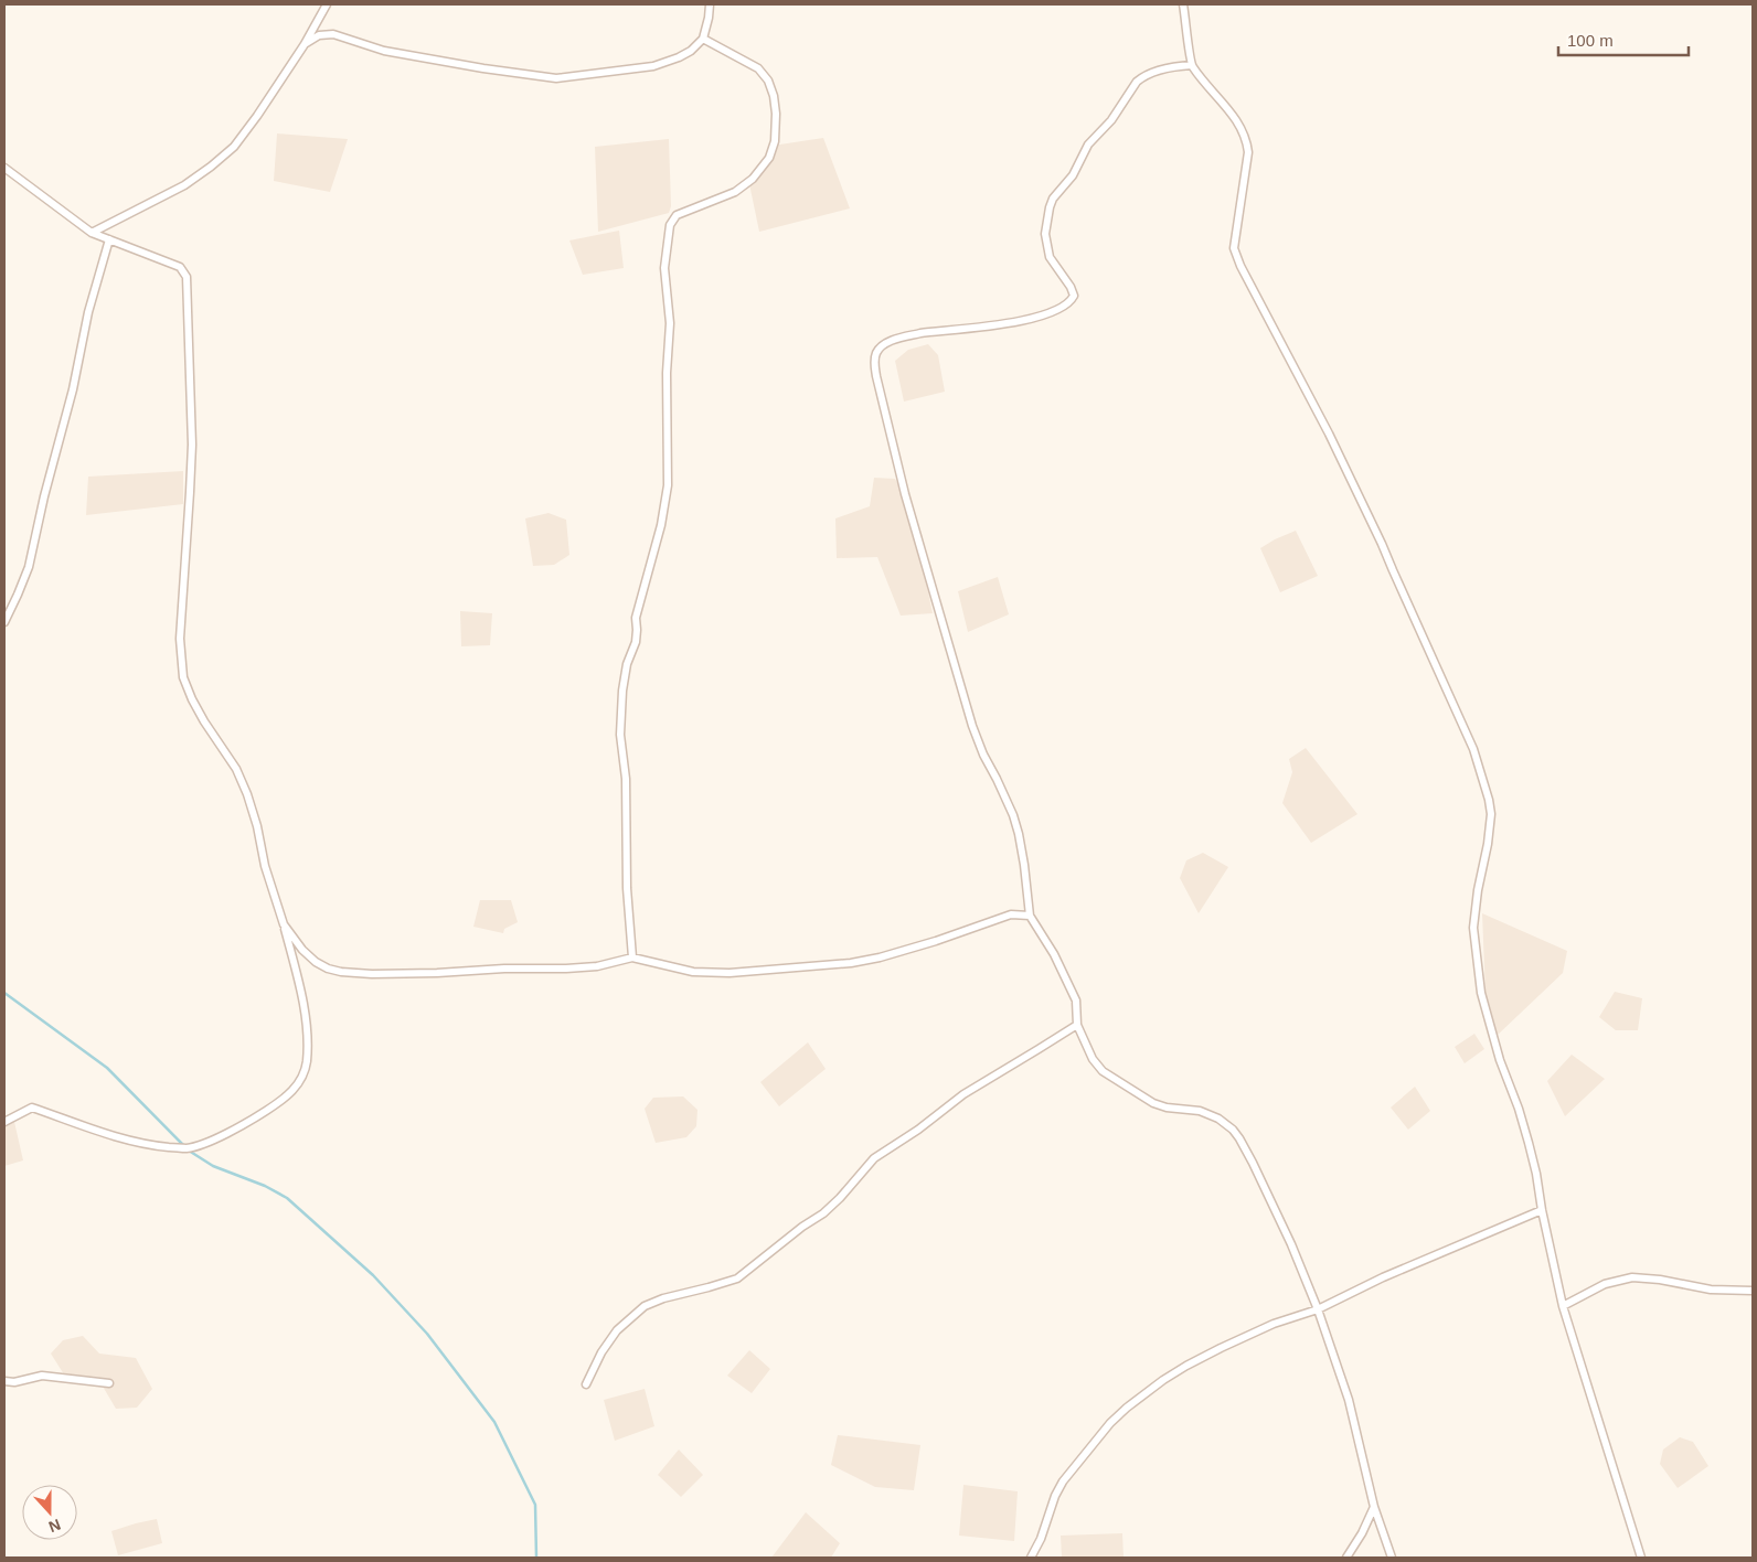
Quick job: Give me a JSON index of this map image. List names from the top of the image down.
{
  "scale_bar": "100 m",
  "north": "bottom"
}
